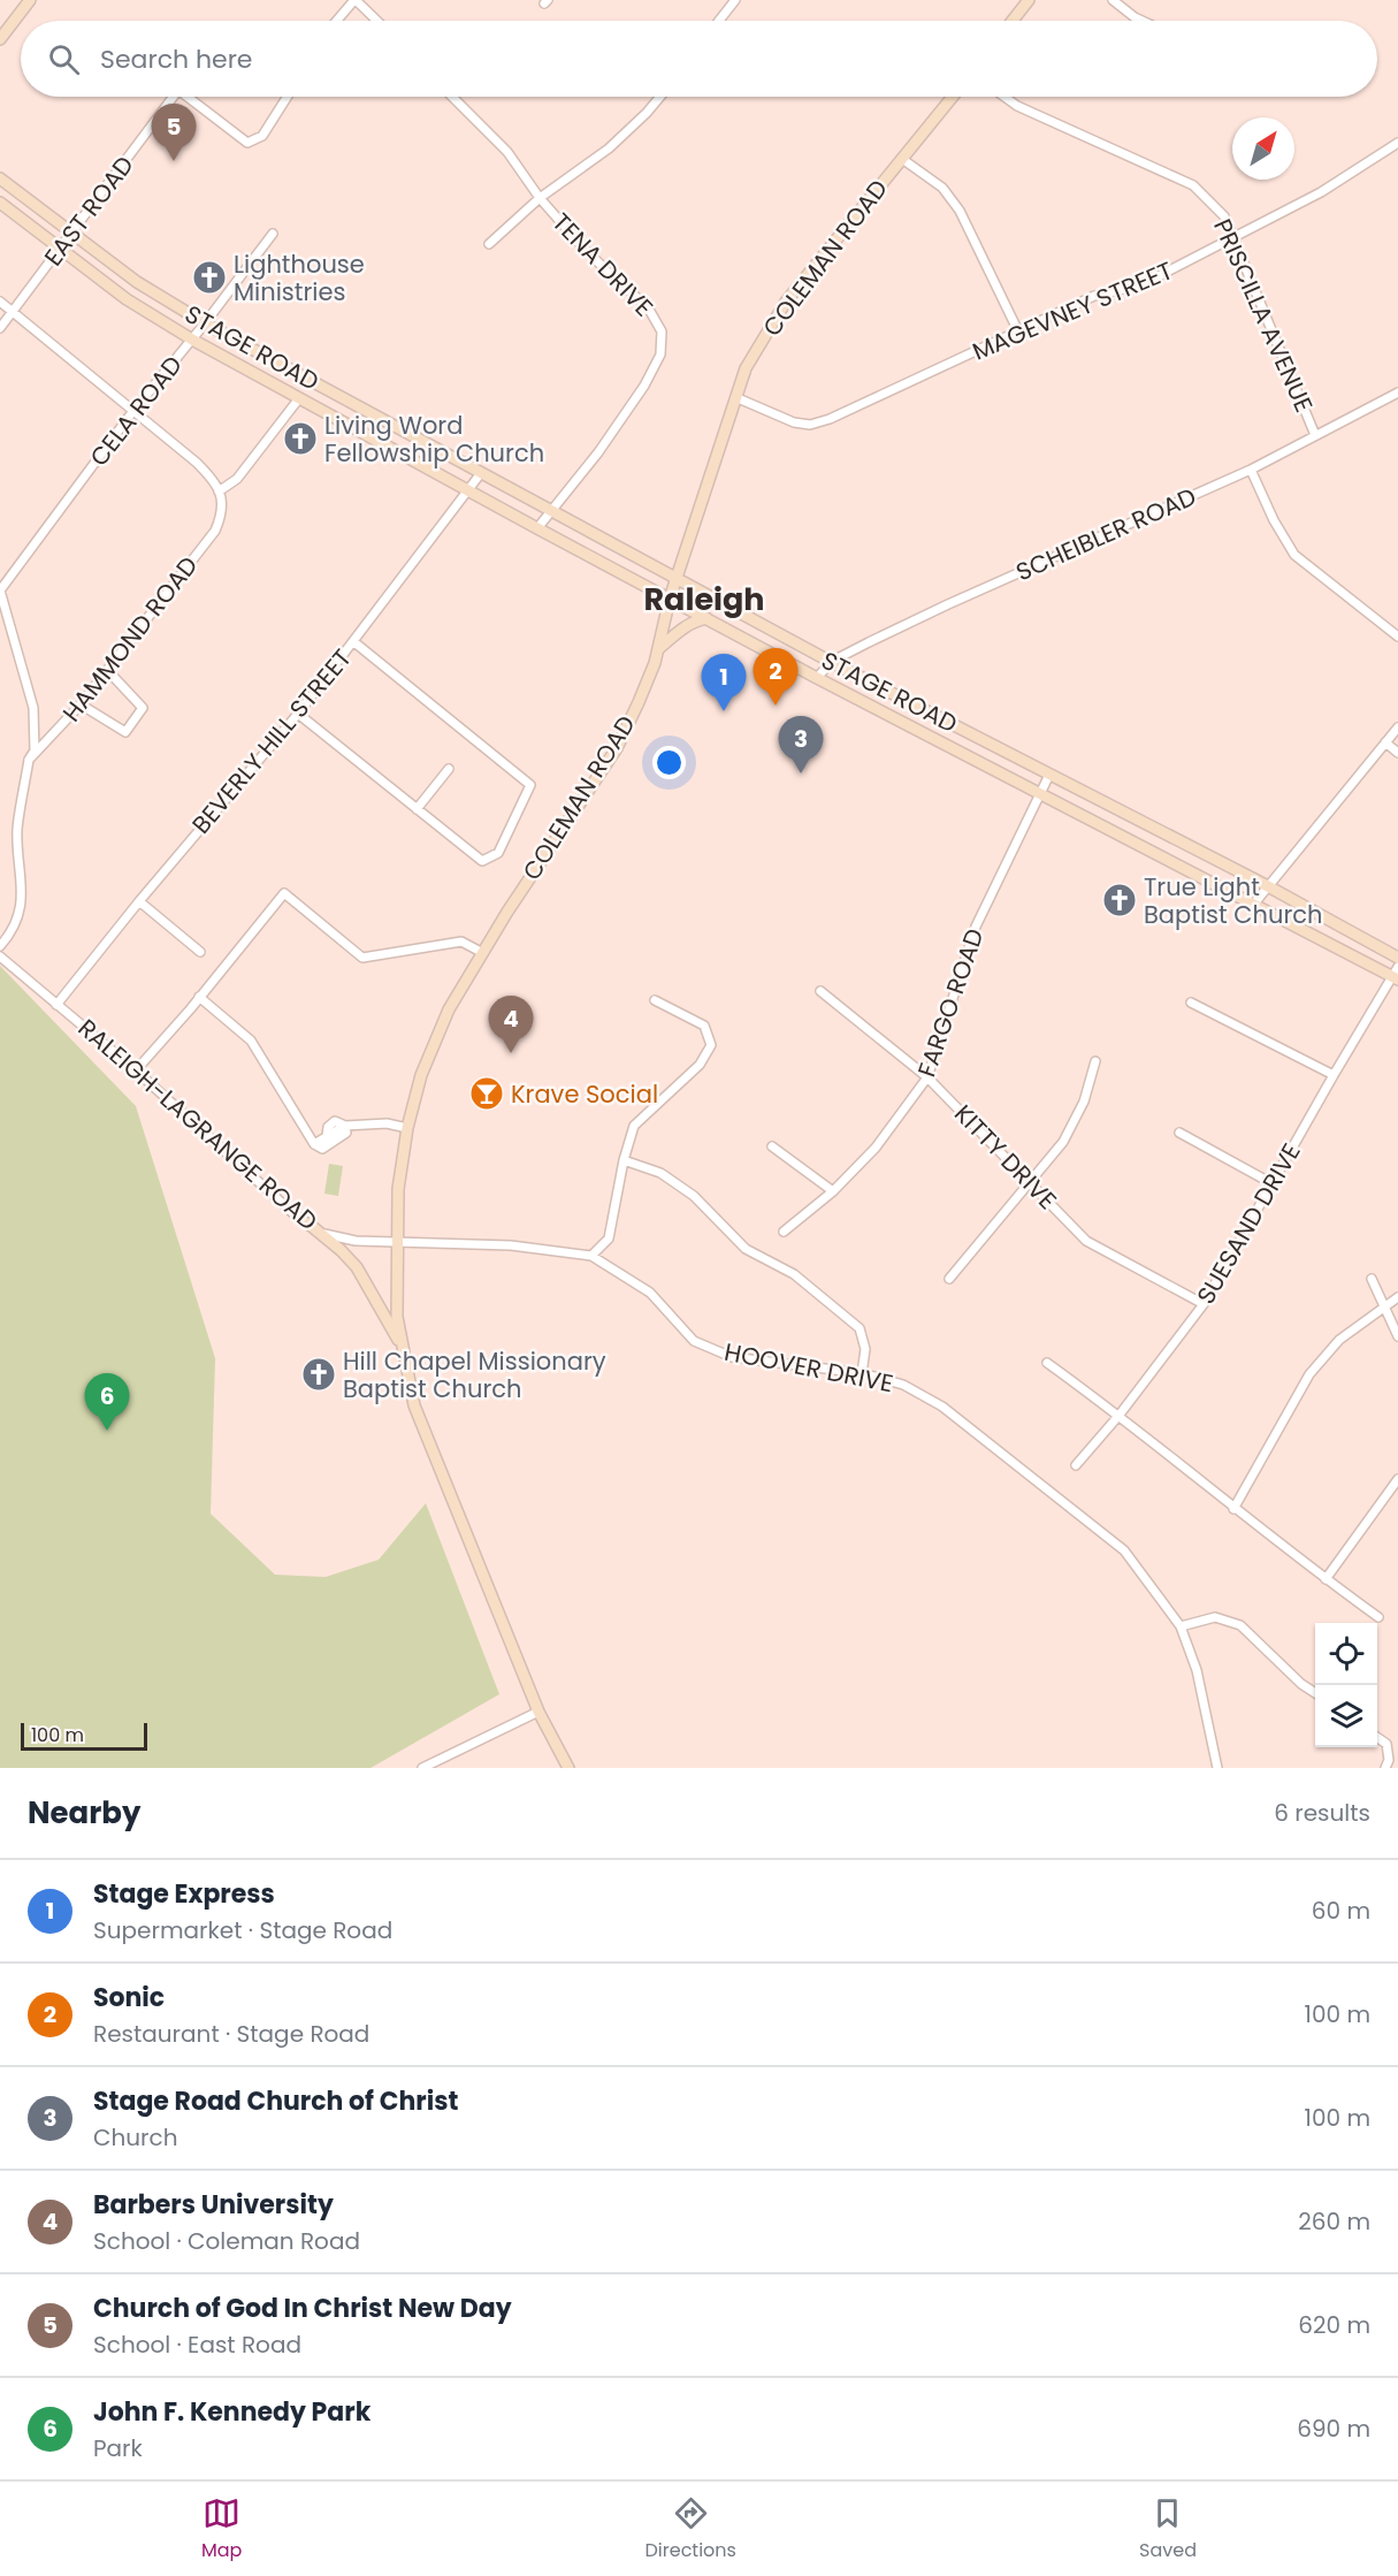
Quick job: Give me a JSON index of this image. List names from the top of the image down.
{
  "streets": {
    "main road": ["COLEMAN ROAD", "STAGE ROAD"],
    "street": [
      "EAST ROAD",
      "TENA DRIVE",
      "MAGEVNEY STREET",
      "PRISCILLA AVENUE",
      "CELA ROAD",
      "SCHEIBLER ROAD",
      "HAMMOND ROAD",
      "BEVERLY HILL STREET",
      "FARGO ROAD",
      "RALEIGH-LAGRANGE ROAD",
      "KITTY DRIVE",
      "SUESAND DRIVE",
      "HOOVER DRIVE"
    ]
  },
  "crossings": [
    ["EAST ROAD", "STAGE ROAD"],
    ["COLEMAN ROAD", "MAGEVNEY STREET"],
    ["COLEMAN ROAD", "STAGE ROAD"],
    ["COLEMAN ROAD", "RALEIGH-LAGRANGE ROAD"],
    ["COLEMAN ROAD", "HOOVER DRIVE"],
    ["TENA DRIVE", "STAGE ROAD"],
    ["MAGEVNEY STREET", "PRISCILLA AVENUE"],
    ["PRISCILLA AVENUE", "SCHEIBLER ROAD"],
    ["STAGE ROAD", "CELA ROAD"],
    ["STAGE ROAD", "SCHEIBLER ROAD"],
    ["STAGE ROAD", "BEVERLY HILL STREET"],
    ["STAGE ROAD", "FARGO ROAD"],
    ["STAGE ROAD", "SUESAND DRIVE"],
    ["BEVERLY HILL STREET", "RALEIGH-LAGRANGE ROAD"],
    ["FARGO ROAD", "KITTY DRIVE"],
    ["RALEIGH-LAGRANGE ROAD", "HOOVER DRIVE"],
    ["KITTY DRIVE", "SUESAND DRIVE"]
  ],
  "districts": ["Raleigh"],
  "places": {
    "church": [
      "Lighthouse Ministries",
      "Living Word Fellowship Church",
      "True Light Baptist Church",
      "Hill Chapel Missionary Baptist Church"
    ],
    "bar": ["Krave Social"]
  },
  "scale_bar": "100 m",
  "north": "top right",
  "page": {
    "search": "Search here",
    "pins": [
      "5",
      "2",
      "1",
      "3",
      "4",
      "6"
    ],
    "scale": "100 m",
    "heading": ["Nearby", "6 results"],
    "list": [
      {
        "mark": "1",
        "name": "Stage Express",
        "note": "Supermarket · Stage Road",
        "value": "60 m"
      },
      {
        "mark": "2",
        "name": "Sonic",
        "note": "Restaurant · Stage Road",
        "value": "100 m"
      },
      {
        "mark": "3",
        "name": "Stage Road Church of Christ",
        "note": "Church",
        "value": "100 m"
      },
      {
        "mark": "4",
        "name": "Barbers University",
        "note": "School · Coleman Road",
        "value": "260 m"
      },
      {
        "mark": "5",
        "name": "Church of God In Christ New Day",
        "note": "School · East Road",
        "value": "620 m"
      },
      {
        "mark": "6",
        "name": "John F. Kennedy Park",
        "note": "Park",
        "value": "690 m"
      }
    ],
    "nav": ["Map", "Directions", "Saved"]
  }
}
